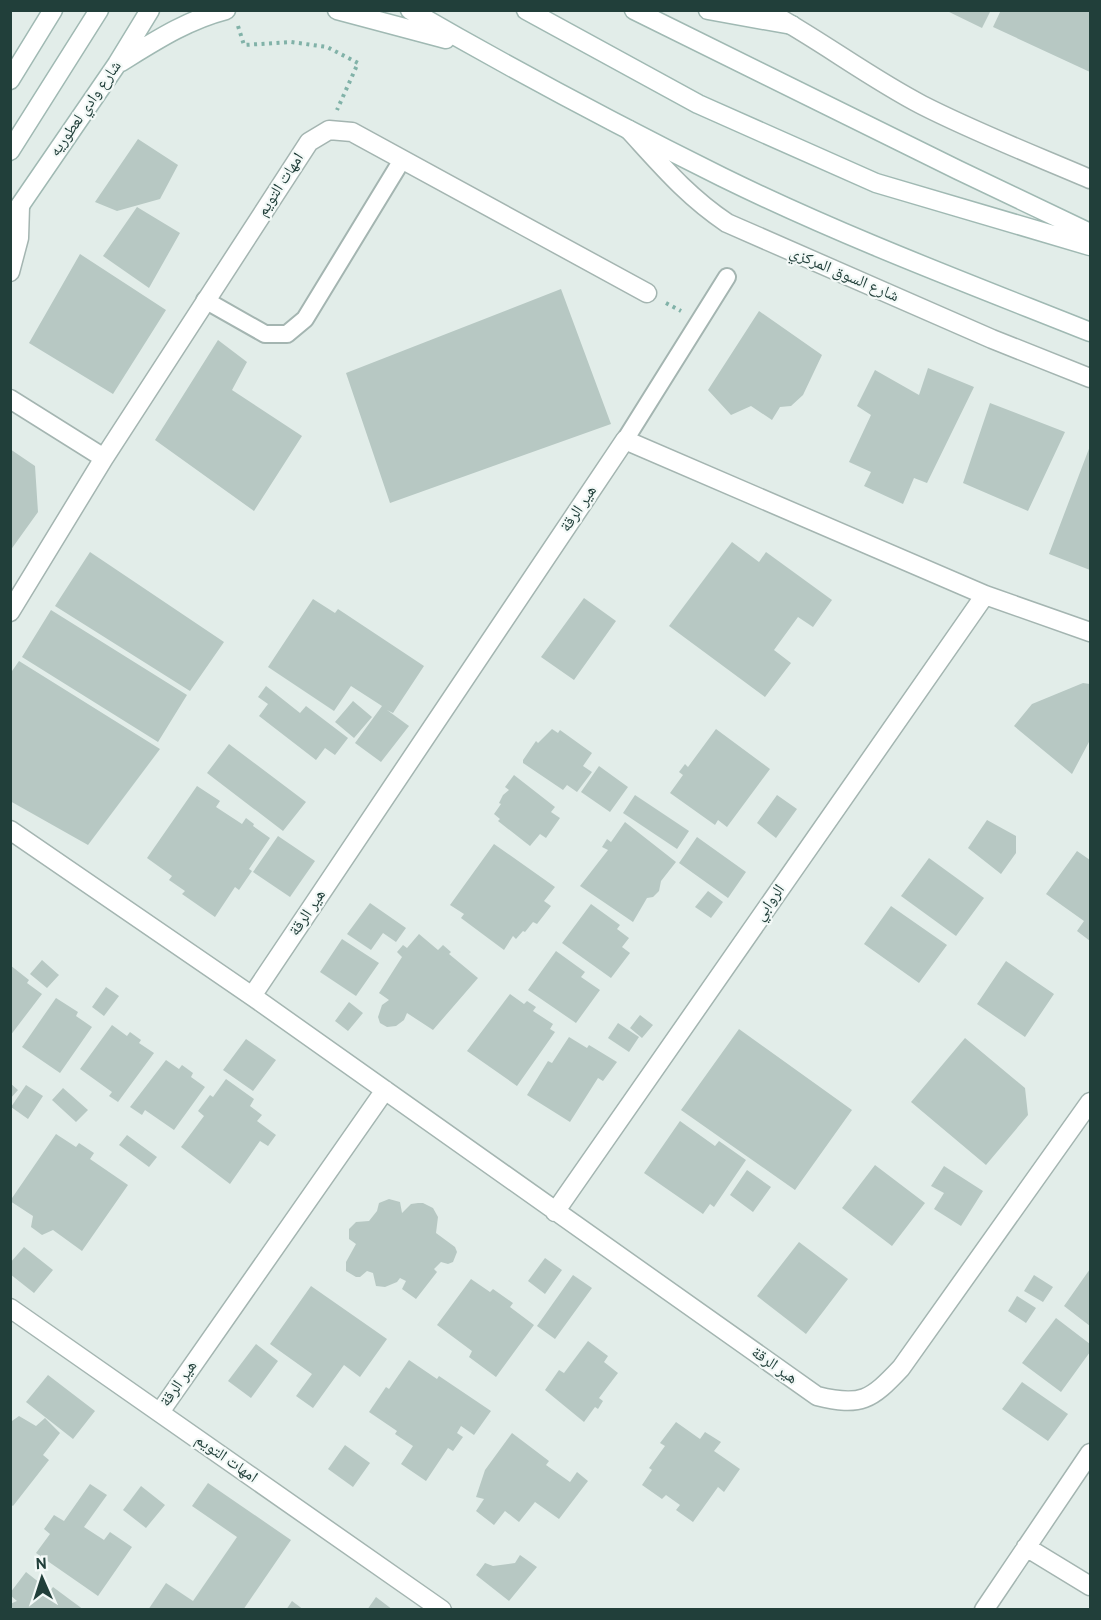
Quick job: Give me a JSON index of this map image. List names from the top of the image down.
{
  "streets": {
    "street": [
      "شارع وادي لعطوريه",
      "امهات التويم",
      "شارع السوق المركزي",
      "هير الرقة",
      "الروابي"
    ]
  },
  "crossings": [
    ["امهات التويم", "هير الرقة"],
    ["هير الرقة", "الروابي"]
  ],
  "north": "top"
}
